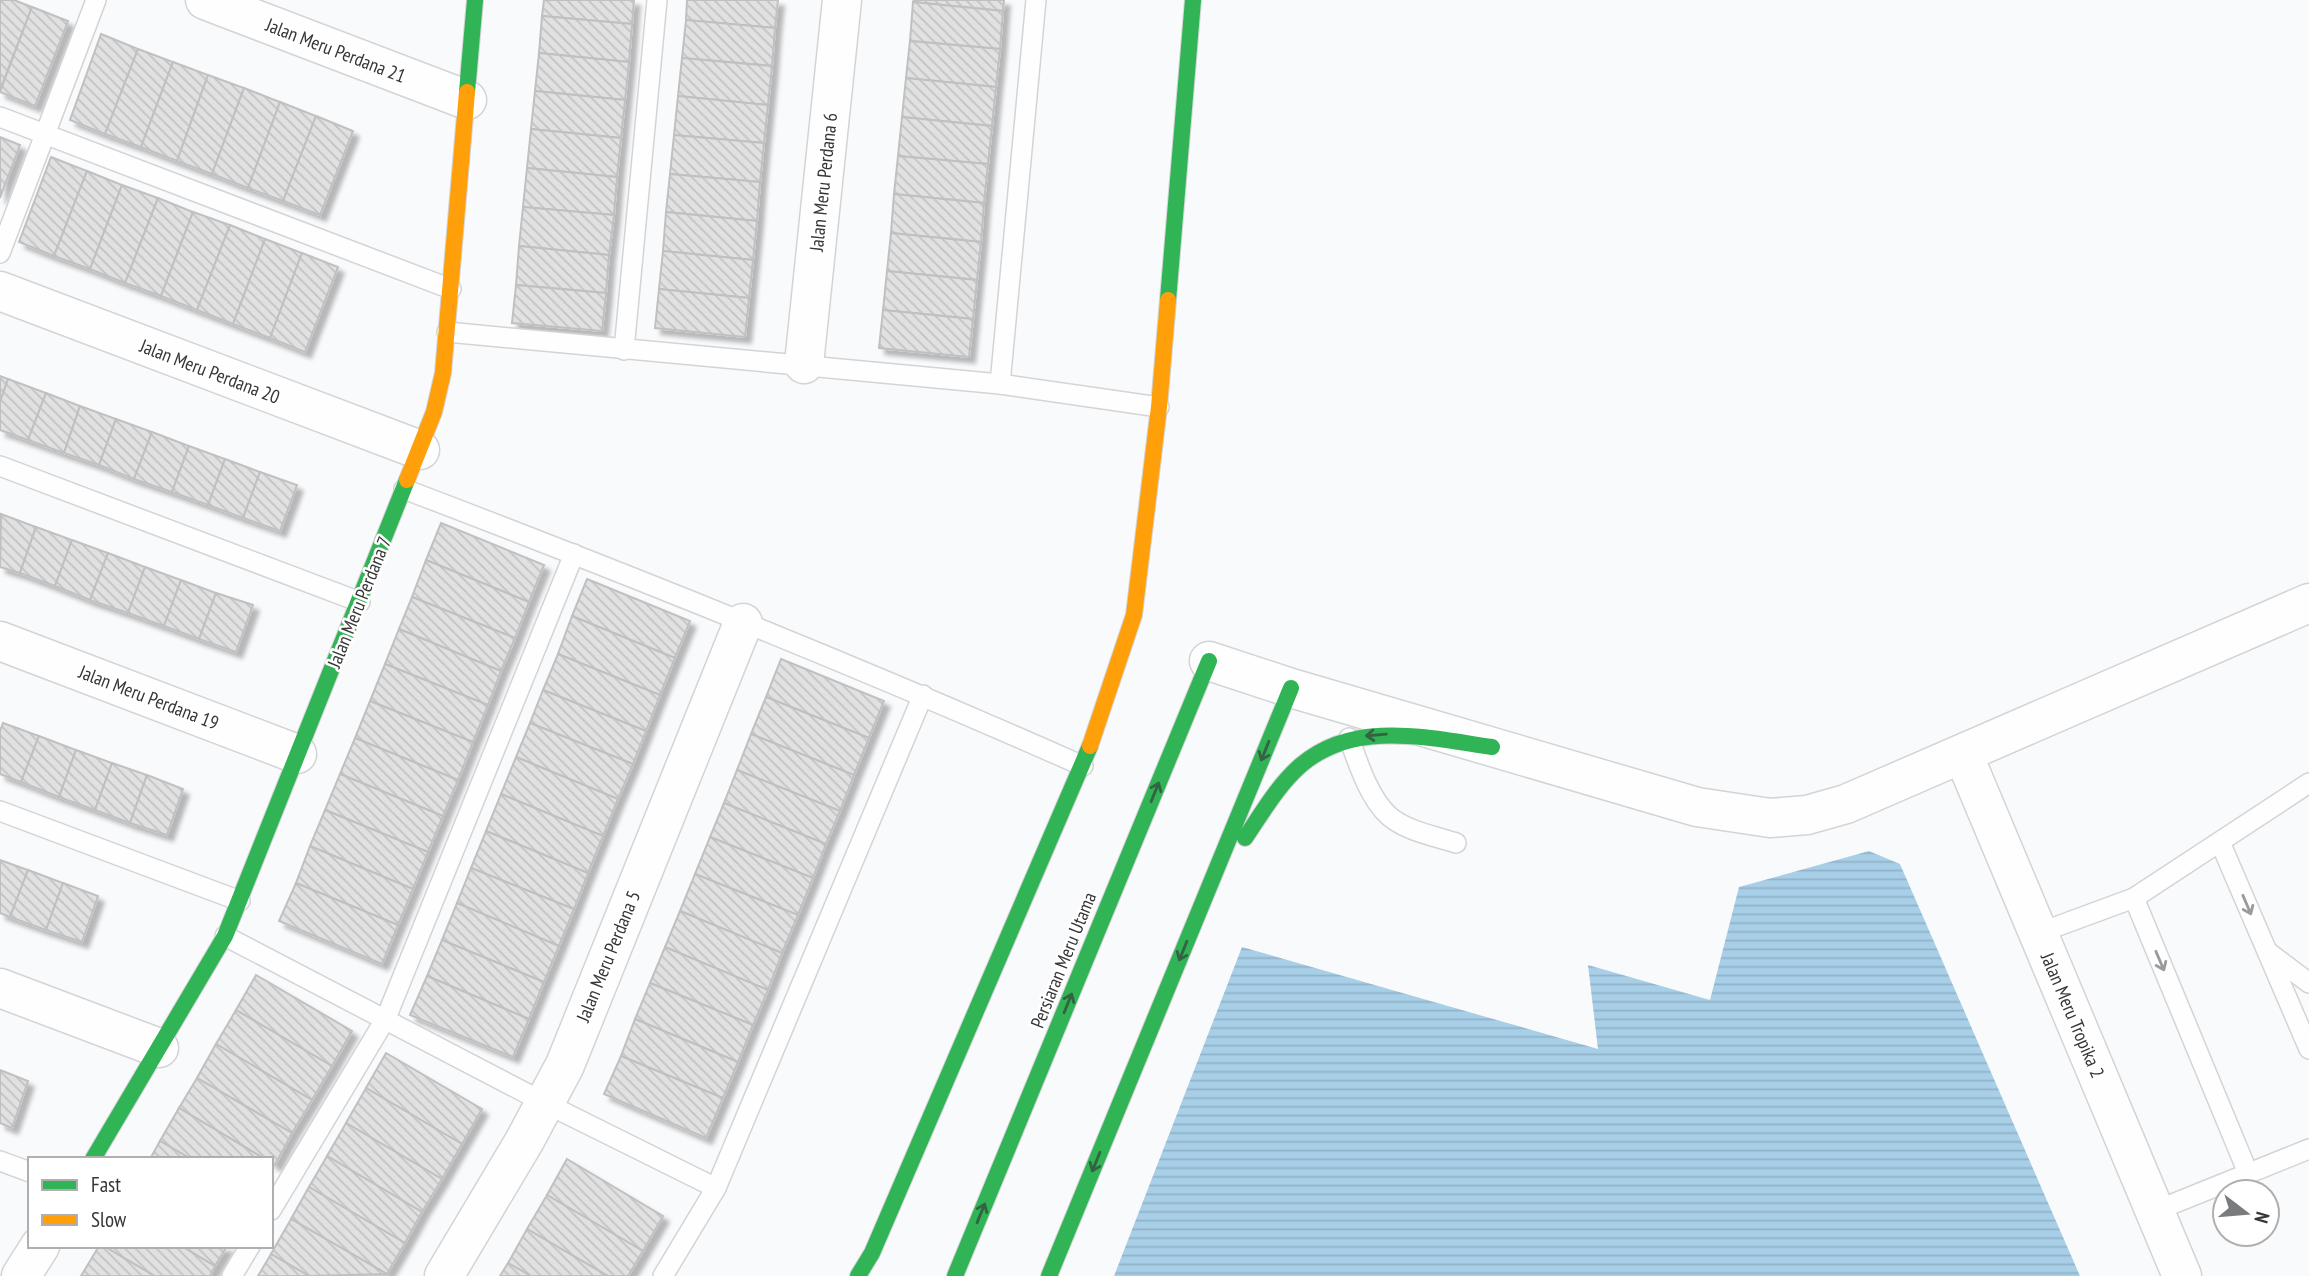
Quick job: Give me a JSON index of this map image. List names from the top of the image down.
{
  "streets": {
    "street": [
      "Jalan Meru Perdana 21",
      "Jalan Meru Perdana 6",
      "Jalan Meru Perdana 20",
      "Jalan Meru Perdana 7",
      "Jalan Meru Perdana 19",
      "Jalan Meru Perdana 5",
      "Persiaran Meru Utama",
      "Jalan Meru Tropika 2"
    ]
  },
  "crossings": [
    ["Jalan Meru Perdana 21", "Jalan Meru Perdana 7"],
    ["Jalan Meru Perdana 20", "Jalan Meru Perdana 7"],
    ["Jalan Meru Perdana 7", "Jalan Meru Perdana 19"]
  ],
  "legend": ["Fast", "Slow"],
  "north": "right"
}
